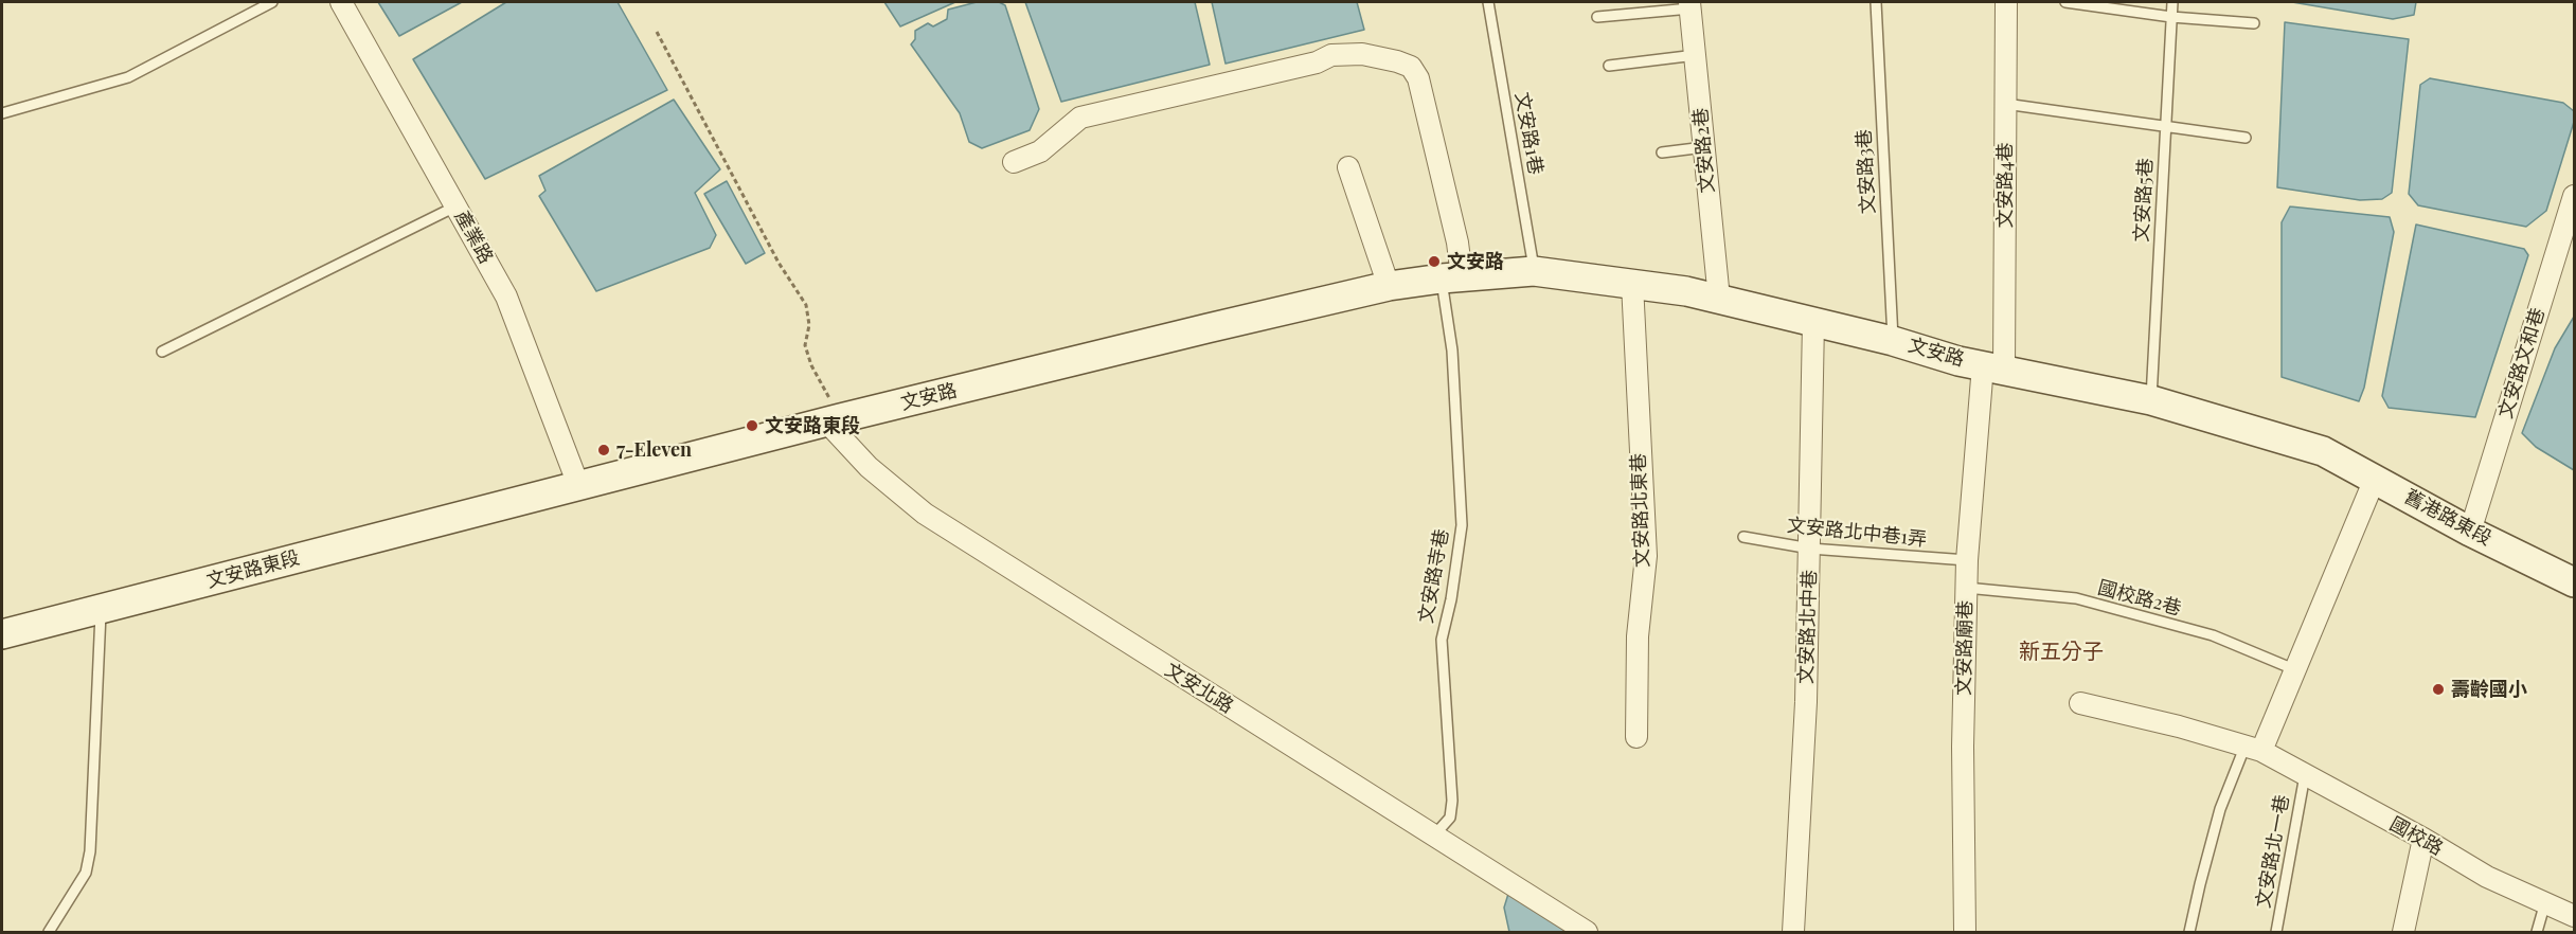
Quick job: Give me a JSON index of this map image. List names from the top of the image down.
{
  "streets": {
    "street": [
      "文安路2巷",
      "文安路4巷",
      "產業路",
      "文安路",
      "文安路文和巷",
      "文安路北東巷",
      "舊港路東段",
      "文安路東段",
      "文安路北中巷",
      "文安路廟巷",
      "文安北路",
      "國校路"
    ],
    "lane": [
      "文安路1巷",
      "文安路3巷",
      "文安路5巷",
      "文安路北中巷1弄",
      "文安路寺巷",
      "國校路2巷",
      "文安路北一巷"
    ]
  },
  "crossings": [
    ["文安路1巷", "文安路"],
    ["文安路2巷", "文安路"],
    ["文安路3巷", "文安路"],
    ["文安路4巷", "文安路"],
    ["文安路4巷", "文安路廟巷"],
    ["文安路5巷", "文安路"],
    ["產業路", "文安路"],
    ["產業路", "文安路東段"],
    ["文安路", "文安路北東巷"],
    ["文安路", "舊港路東段"],
    ["文安路", "文安路東段"],
    ["文安路", "文安路寺巷"],
    ["文安路", "文安路北中巷"],
    ["文安路", "文安路廟巷"],
    ["文安路", "文安北路"],
    ["文安路文和巷", "舊港路東段"],
    ["文安路北中巷1弄", "文安路北中巷"],
    ["文安路北中巷1弄", "文安路廟巷"],
    ["文安路寺巷", "文安北路"],
    ["國校路2巷", "文安路廟巷"],
    ["國校路", "文安路北一巷"]
  ],
  "districts": ["新五分子"],
  "places": [
    "文安路",
    "文安路東段",
    "7-Eleven",
    "壽齡國小"
  ]
}
